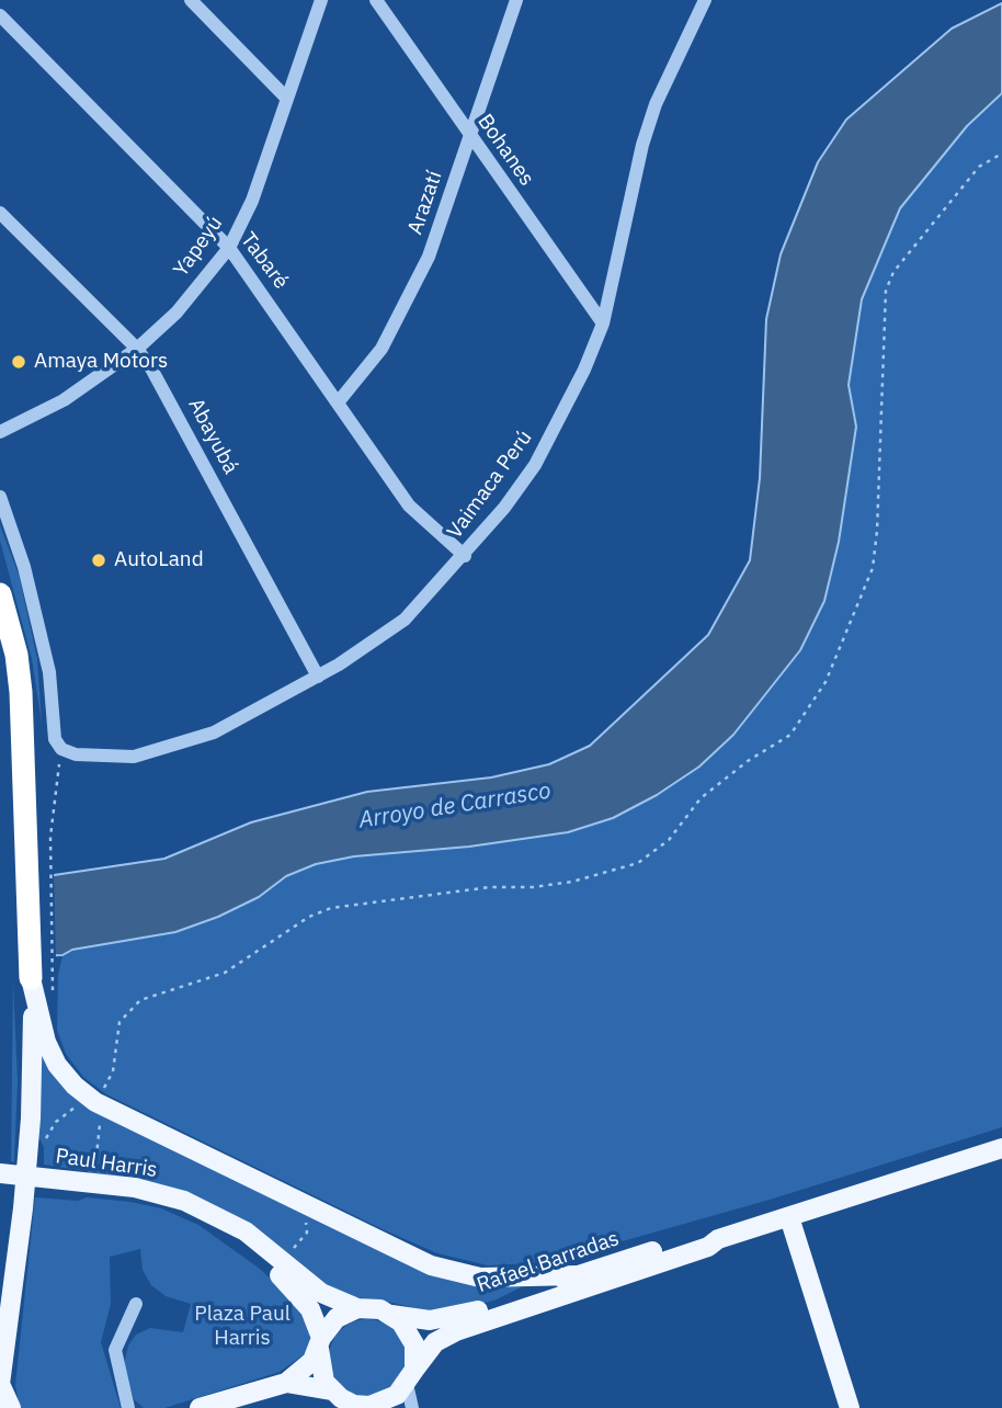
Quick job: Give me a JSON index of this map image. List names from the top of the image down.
{
  "streets": {
    "main road": ["Paul Harris", "Rafael Barradas"],
    "street": [
      "Bohanes",
      "Arazatí",
      "Yapeyú",
      "Tabaré",
      "Abayubá",
      "Vaimaca Perú"
    ]
  },
  "crossings": [
    ["Bohanes", "Arazatí"],
    ["Bohanes", "Vaimaca Perú"],
    ["Arazatí", "Tabaré"],
    ["Yapeyú", "Tabaré"],
    ["Yapeyú", "Abayubá"],
    ["Tabaré", "Vaimaca Perú"],
    ["Abayubá", "Vaimaca Perú"],
    ["Paul Harris", "Rafael Barradas"]
  ],
  "water": ["Arroyo de Carrasco"],
  "parks": ["Plaza Paul Harris"],
  "places": ["Amaya Motors", "AutoLand"]
}
